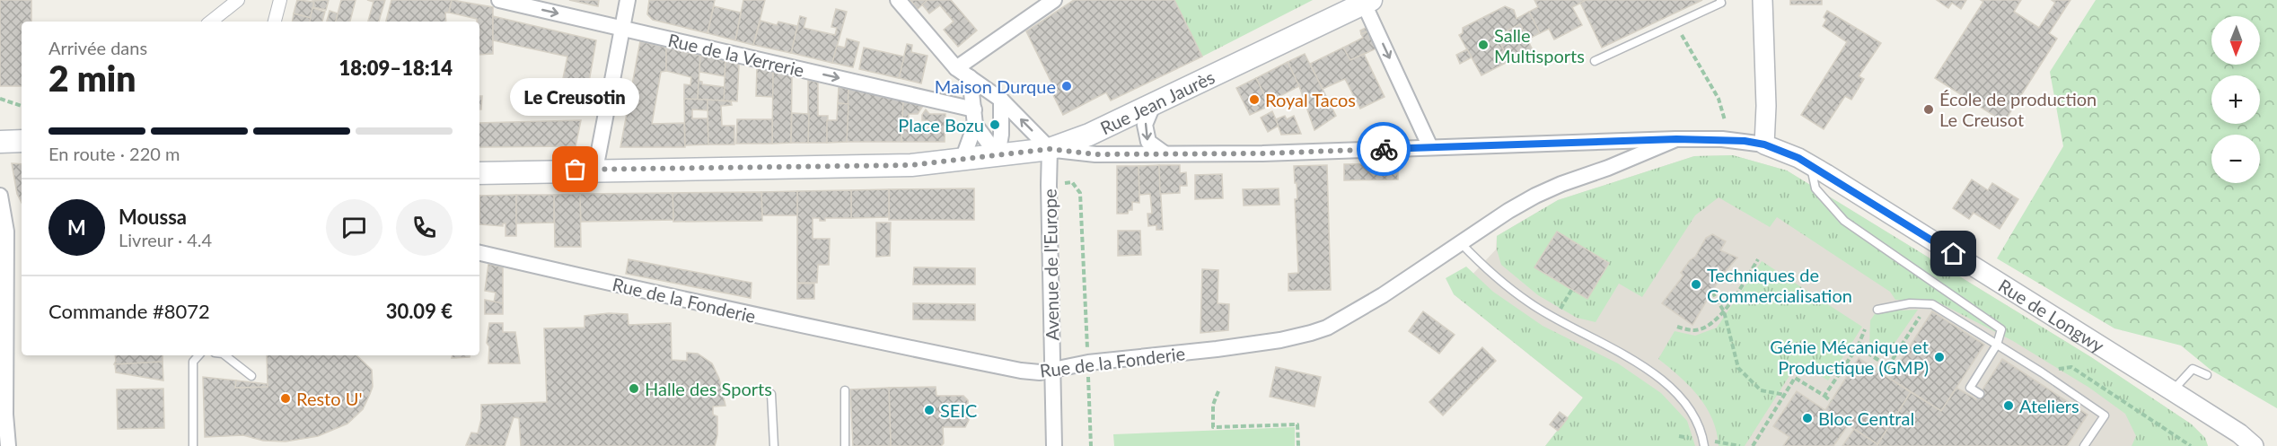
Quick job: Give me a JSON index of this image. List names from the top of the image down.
{
  "streets": {
    "main road": ["Rue Jean Jaurès"],
    "street": [
      "Rue de la Verrerie",
      "Avenue de l'Europe",
      "Rue de la Fonderie",
      "Rue de Longwy"
    ]
  },
  "crossings": [
    ["Rue Jean Jaurès", "Avenue de l'Europe"],
    ["Rue Jean Jaurès", "Rue de Longwy"],
    ["Avenue de l'Europe", "Rue de la Fonderie"],
    ["Avenue de l'Europe", "Rue de Longwy"],
    ["Rue de la Fonderie", "Rue de Longwy"]
  ],
  "one_way": ["Rue de la Verrerie"],
  "places": [
    "Salle Multisports",
    "Maison Durque",
    "Royal Tacos",
    "École de production Le Creusot",
    "Place Bozu",
    "Le Creusotin",
    "Techniques de Commercialisation",
    "Génie Mécanique et Productique (GMP)",
    "Halle des Sports",
    "Resto U'",
    "Ateliers",
    "SEIC",
    "Bloc Central"
  ],
  "north": "bottom",
  "page": {
    "map_buttons": ["+", "−"],
    "heading": ["2 min", "Arrivée dans", "18:09–18:14"],
    "panel": [
      "Moussa",
      "Livreur · 4.4",
      "Commande #8072",
      "30.09 €"
    ],
    "bubble": "Le Creusotin",
    "bar": "En route · 220 m",
    "round": "M"
  }
}
